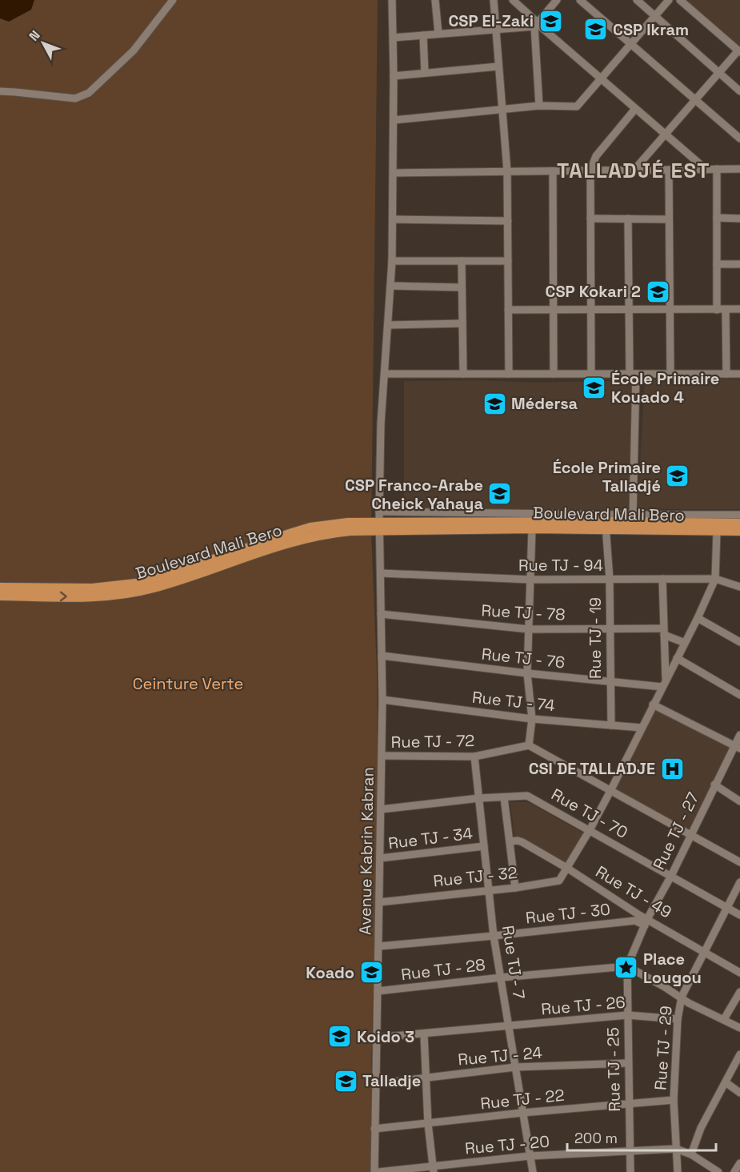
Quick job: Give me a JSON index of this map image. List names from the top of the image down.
{
  "streets": {
    "main road": ["Boulevard Mali Bero"],
    "street": [
      "Rue TJ - 94",
      "Rue TJ - 78",
      "Rue TJ - 19",
      "Rue TJ - 76",
      "Rue TJ - 74",
      "Rue TJ - 72",
      "Rue TJ - 70",
      "Rue TJ - 27",
      "Rue TJ - 34",
      "Avenue Kabrin Kabran",
      "Rue TJ - 32",
      "Rue TJ - 49",
      "Rue TJ - 30",
      "Rue TJ - 7",
      "Rue TJ - 28",
      "Rue TJ - 26",
      "Rue TJ - 29",
      "Rue TJ - 24",
      "Rue TJ - 25",
      "Rue TJ - 22",
      "Rue TJ - 20"
    ]
  },
  "crossings": [
    ["Boulevard Mali Bero", "Rue TJ - 19"],
    ["Rue TJ - 94", "Rue TJ - 19"],
    ["Rue TJ - 94", "Avenue Kabrin Kabran"],
    ["Rue TJ - 78", "Rue TJ - 19"],
    ["Rue TJ - 78", "Avenue Kabrin Kabran"],
    ["Rue TJ - 19", "Rue TJ - 76"],
    ["Rue TJ - 19", "Rue TJ - 74"],
    ["Rue TJ - 76", "Avenue Kabrin Kabran"],
    ["Rue TJ - 74", "Avenue Kabrin Kabran"],
    ["Rue TJ - 72", "Avenue Kabrin Kabran"],
    ["Rue TJ - 72", "Rue TJ - 7"],
    ["Rue TJ - 70", "Rue TJ - 27"],
    ["Rue TJ - 70", "Avenue Kabrin Kabran"],
    ["Rue TJ - 70", "Rue TJ - 7"],
    ["Rue TJ - 70", "Rue TJ - 29"],
    ["Rue TJ - 27", "Rue TJ - 49"],
    ["Rue TJ - 27", "Rue TJ - 30"],
    ["Rue TJ - 27", "Rue TJ - 28"],
    ["Rue TJ - 27", "Rue TJ - 25"],
    ["Rue TJ - 34", "Avenue Kabrin Kabran"],
    ["Rue TJ - 34", "Rue TJ - 7"],
    ["Avenue Kabrin Kabran", "Rue TJ - 32"],
    ["Avenue Kabrin Kabran", "Rue TJ - 30"],
    ["Avenue Kabrin Kabran", "Rue TJ - 28"],
    ["Avenue Kabrin Kabran", "Rue TJ - 26"],
    ["Avenue Kabrin Kabran", "Rue TJ - 24"],
    ["Avenue Kabrin Kabran", "Rue TJ - 22"],
    ["Rue TJ - 32", "Rue TJ - 49"],
    ["Rue TJ - 32", "Rue TJ - 7"],
    ["Rue TJ - 49", "Rue TJ - 30"],
    ["Rue TJ - 49", "Rue TJ - 29"],
    ["Rue TJ - 30", "Rue TJ - 7"],
    ["Rue TJ - 7", "Rue TJ - 28"],
    ["Rue TJ - 7", "Rue TJ - 26"],
    ["Rue TJ - 7", "Rue TJ - 24"],
    ["Rue TJ - 7", "Rue TJ - 22"],
    ["Rue TJ - 7", "Rue TJ - 20"],
    ["Rue TJ - 28", "Rue TJ - 25"],
    ["Rue TJ - 26", "Rue TJ - 29"],
    ["Rue TJ - 26", "Rue TJ - 25"],
    ["Rue TJ - 29", "Rue TJ - 22"],
    ["Rue TJ - 29", "Rue TJ - 20"],
    ["Rue TJ - 24", "Rue TJ - 25"],
    ["Rue TJ - 25", "Rue TJ - 22"],
    ["Rue TJ - 25", "Rue TJ - 20"]
  ],
  "districts": ["TALLADJÉ EST"],
  "parks": ["Ceinture Verte"],
  "places": {
    "school or university": [
      "CSP El-Zaki",
      "CSP Ikram",
      "CSP Kokari 2",
      "École Primaire Kouado 4",
      "Médersa",
      "École Primaire Talladjé",
      "CSP Franco-Arabe Cheick Yahaya",
      "Koado",
      "Koido 3",
      "Talladje"
    ],
    "hospital": ["CSI DE TALLADJE"],
    "place": ["Place Lougou"]
  },
  "scale_bar": "200 m",
  "north": "top left"
}
